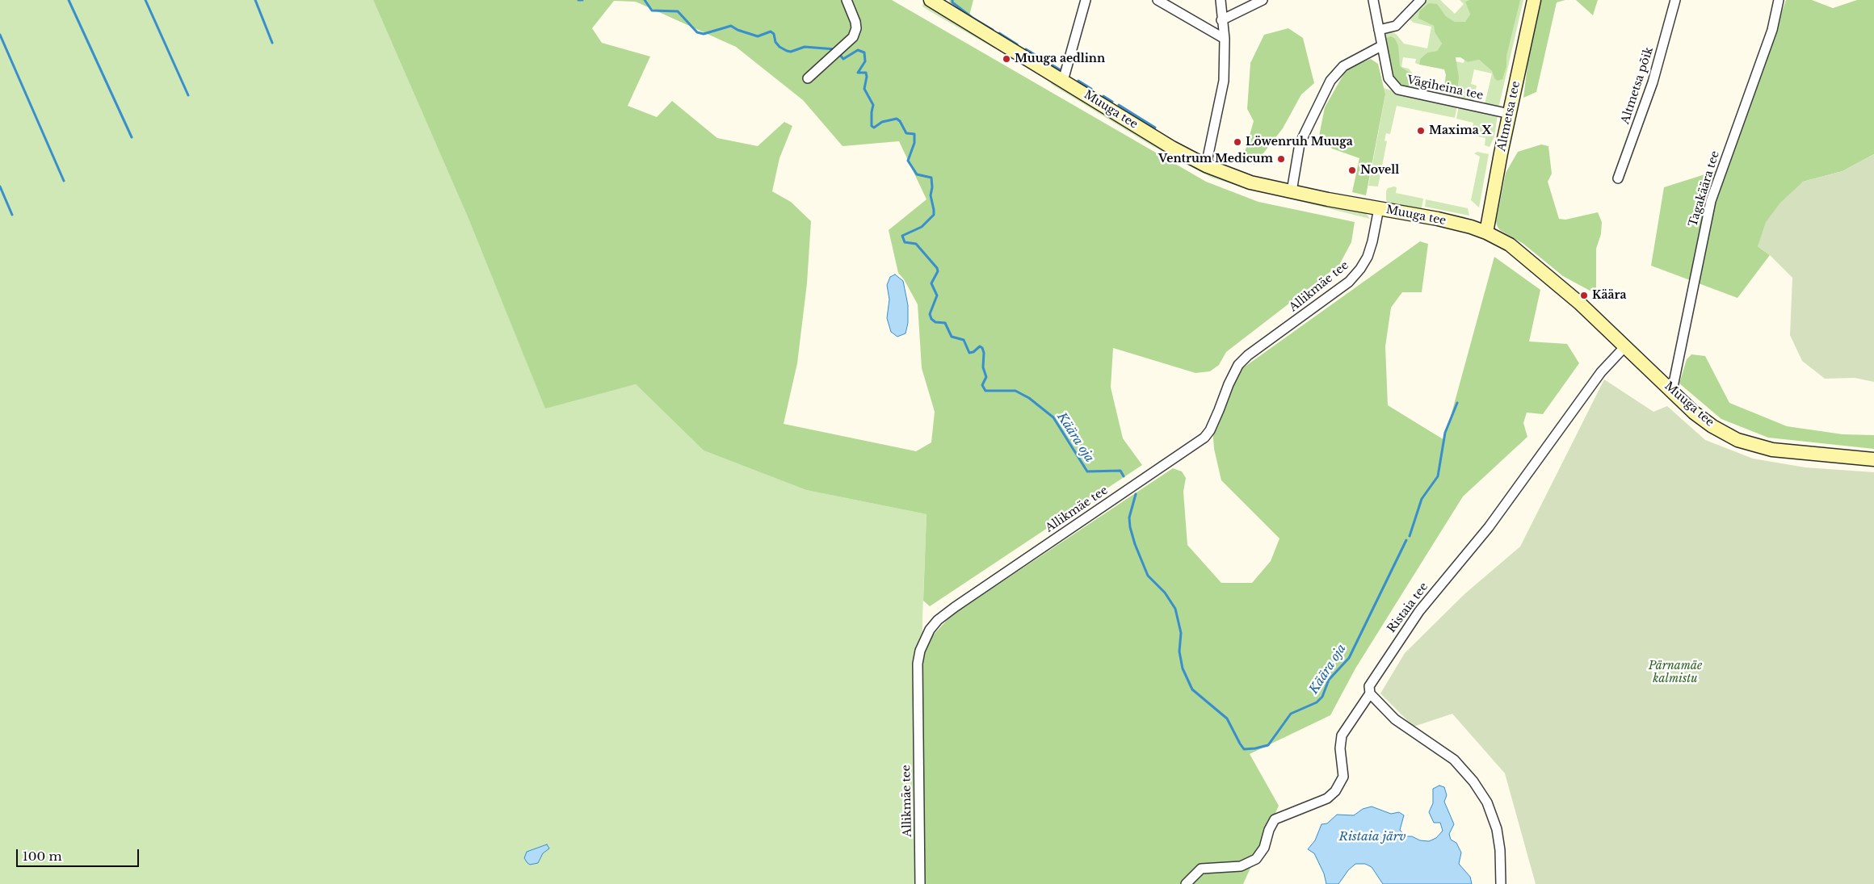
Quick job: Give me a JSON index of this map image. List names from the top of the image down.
{
  "streets": {
    "main road": ["Muuga tee", "Altmetsa tee"],
    "street": [
      "Altmetsa põik",
      "Vägiheina tee",
      "Tagakäära tee",
      "Allikmäe tee",
      "Ristaia tee"
    ]
  },
  "crossings": [
    ["Vägiheina tee", "Altmetsa tee"],
    ["Muuga tee", "Altmetsa tee"],
    ["Muuga tee", "Tagakäära tee"],
    ["Muuga tee", "Allikmäe tee"],
    ["Muuga tee", "Ristaia tee"]
  ],
  "water": ["Käära oja", "Ristaia järv"],
  "parks": ["Pärnamäe kalmistu"],
  "places": [
    "Muuga aedlinn",
    "Maxima X",
    "Löwenruh Muuga",
    "Ventrum Medicum",
    "Novell",
    "Käära"
  ],
  "scale_bar": "100 m"
}
